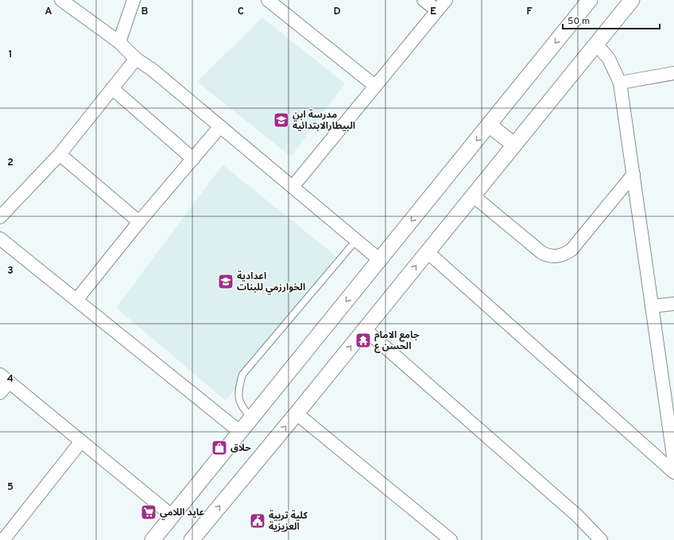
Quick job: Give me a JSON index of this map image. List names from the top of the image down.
{
  "places": {
    "school or university": ["مدرسة ابن البيطارالابتدائية", "اعدادية الخوارزمي للبنات"],
    "temple": ["جامع الامام الحسن ع"],
    "shop": ["حلاق"],
    "supermarket": ["عايد اللامي"],
    "public building": ["كلية تربية العزيزية"]
  },
  "scale_bar": "50 m",
  "grid": {
    "columns": [
      "A",
      "B",
      "C",
      "D",
      "E",
      "F"
    ],
    "rows": [
      "1",
      "2",
      "3",
      "4",
      "5"
    ]
  }
}
